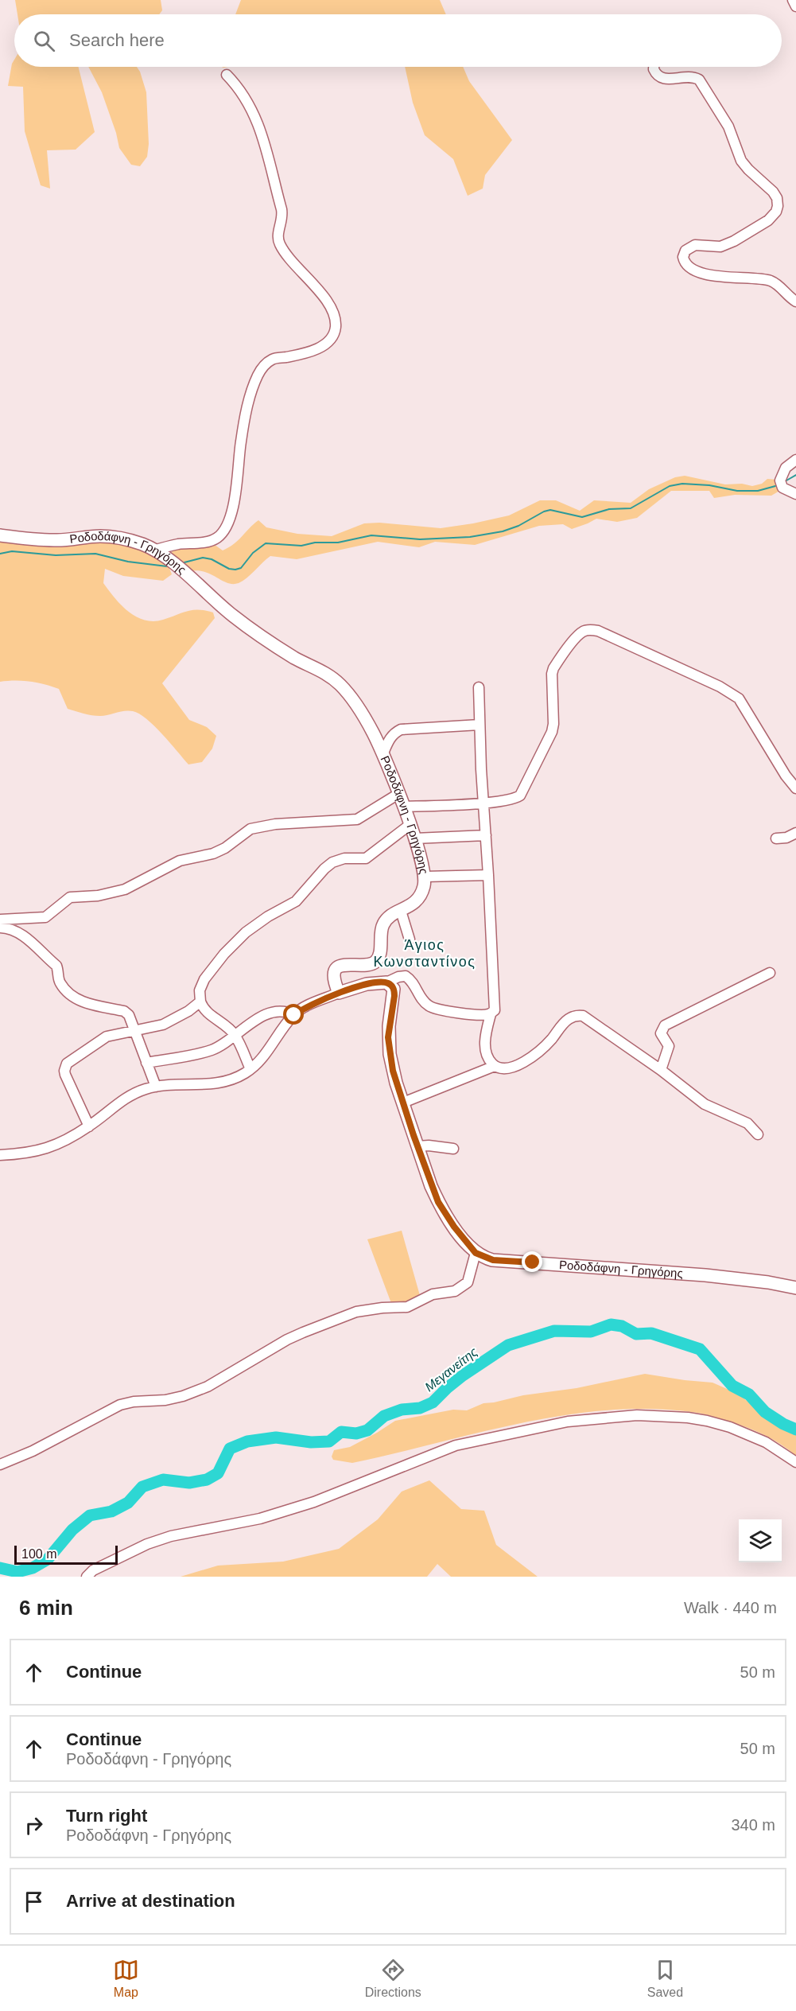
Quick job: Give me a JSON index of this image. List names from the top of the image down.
{
  "streets": {
    "main road": ["Ροδοδάφνη - Γρηγόρης"]
  },
  "districts": ["Άγιος Κωνσταντίνος"],
  "water": ["Μεγανείτης"],
  "scale_bar": "100 m",
  "page": {
    "search": "Search here",
    "scale": "100 m",
    "heading": ["6 min", "Walk · 440 m"],
    "list": [
      ["Continue", "50 m"],
      ["Continue", "Ροδοδάφνη - Γρηγόρης", "50 m"],
      ["Turn right", "Ροδοδάφνη - Γρηγόρης", "340 m"],
      "Arrive at destination"
    ],
    "nav": ["Map", "Directions", "Saved"]
  }
}
